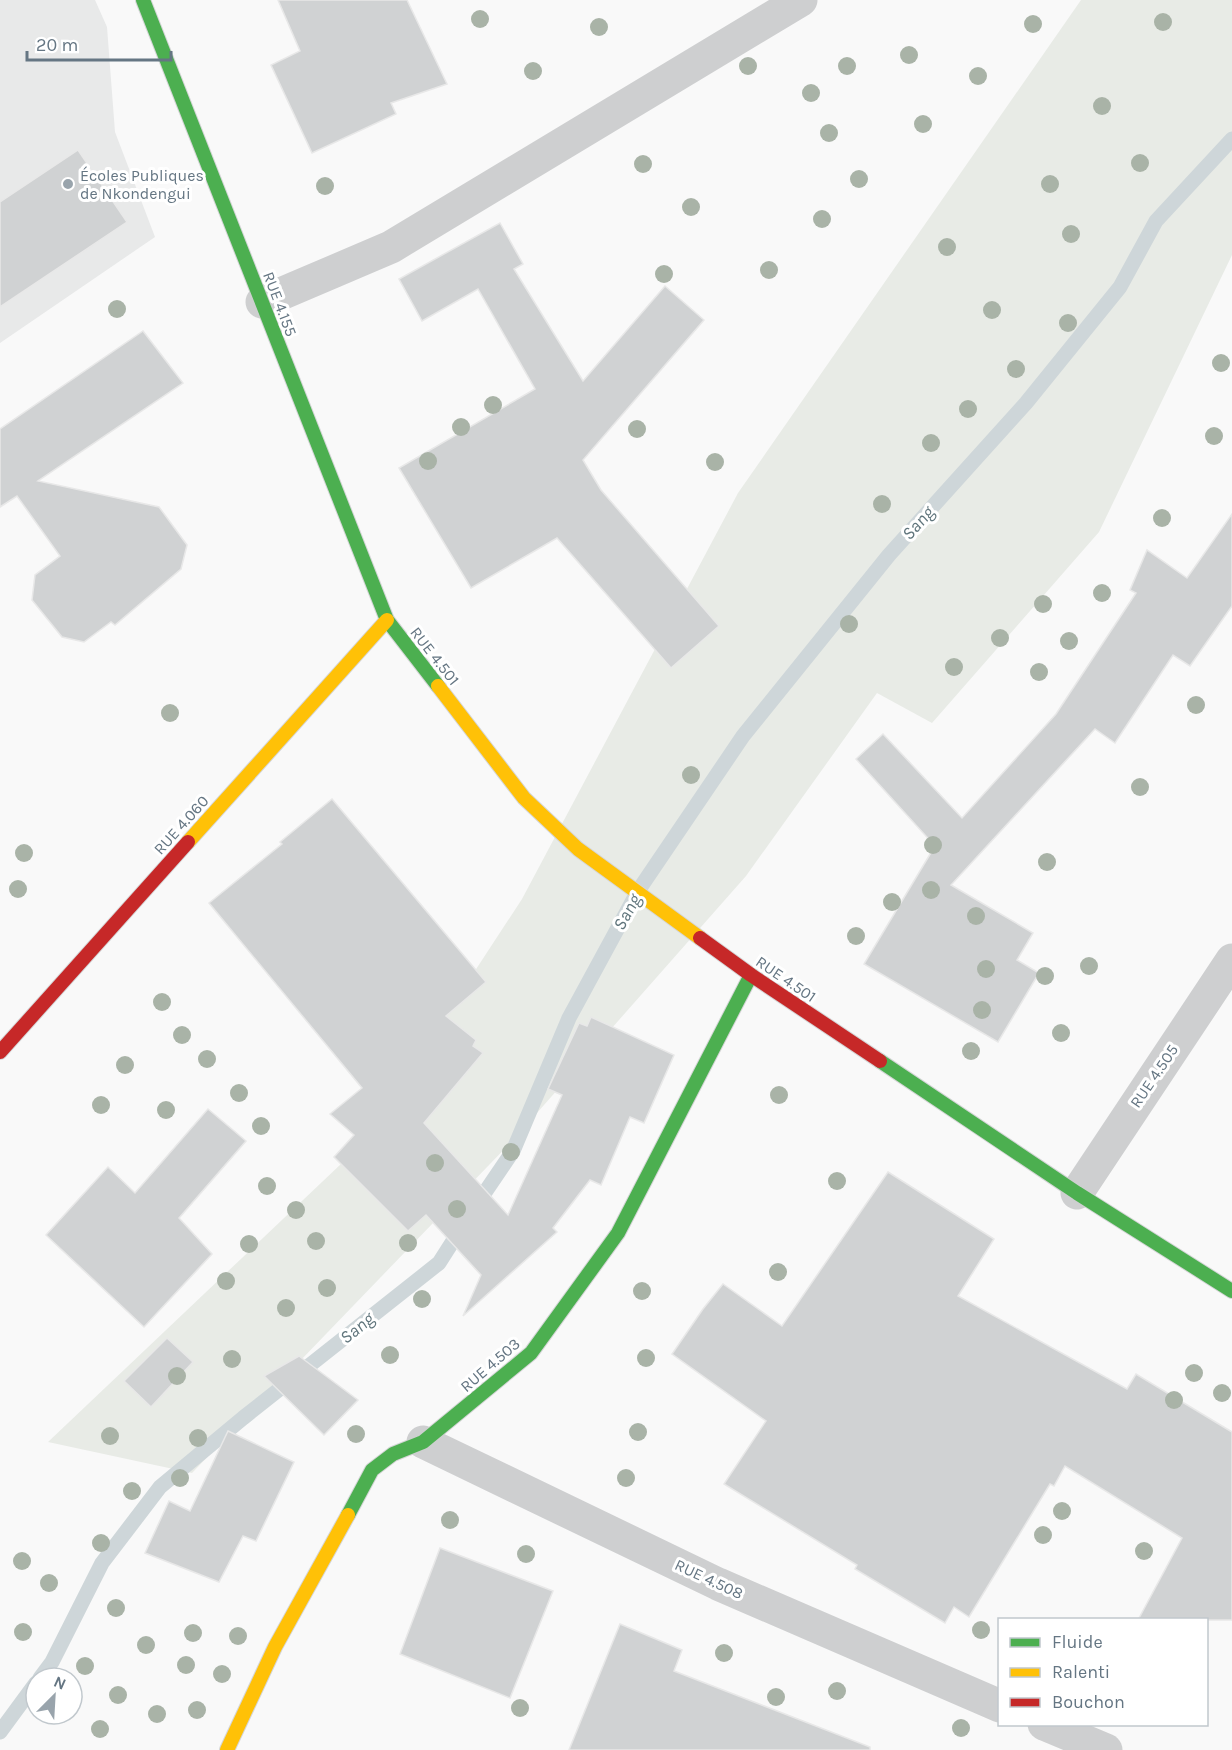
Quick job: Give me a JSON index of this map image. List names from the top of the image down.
{
  "streets": {
    "street": [
      "RUE 4.155",
      "RUE 4.501",
      "RUE 4.060",
      "RUE 4.505",
      "RUE 4.503",
      "RUE 4.508"
    ]
  },
  "crossings": [
    ["RUE 4.155", "RUE 4.501"],
    ["RUE 4.155", "RUE 4.060"],
    ["RUE 4.501", "RUE 4.060"],
    ["RUE 4.501", "RUE 4.505"],
    ["RUE 4.501", "RUE 4.503"],
    ["RUE 4.503", "RUE 4.508"]
  ],
  "water": ["Sang"],
  "places": ["Écoles Publiques de Nkondengui"],
  "legend": ["Fluide", "Ralenti", "Bouchon"],
  "scale_bar": "20 m",
  "north": "top right"
}
